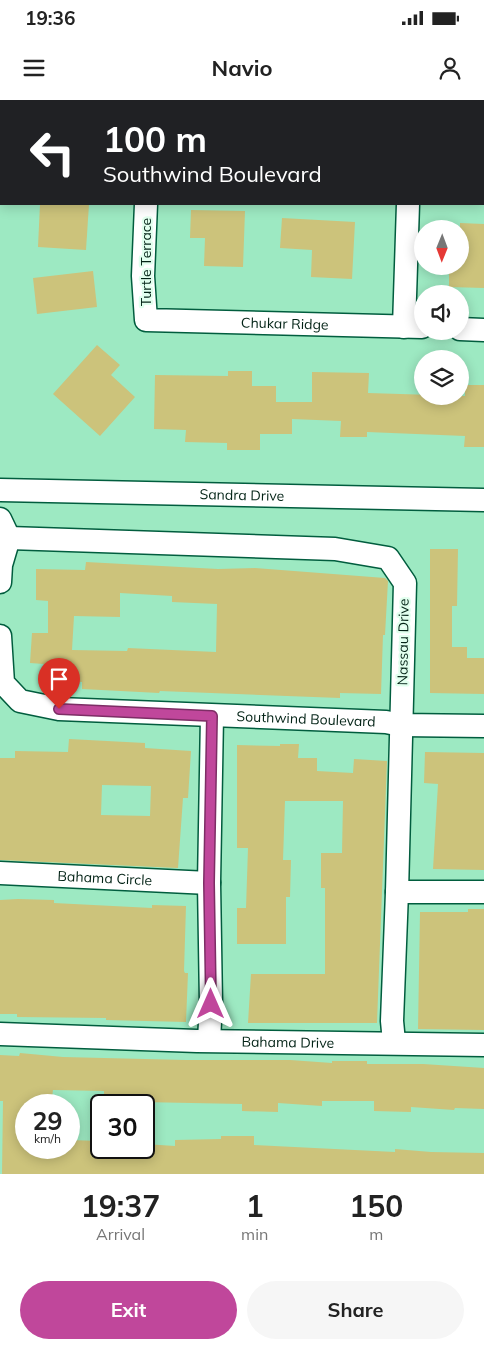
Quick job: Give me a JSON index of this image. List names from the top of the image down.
{
  "streets": {
    "street": [
      "Turtle Terrace",
      "Chukar Ridge",
      "Sandra Drive",
      "Nassau Drive",
      "Southwind Boulevard",
      "Bahama Circle",
      "Bahama Drive"
    ]
  },
  "crossings": [
    ["Turtle Terrace", "Chukar Ridge"],
    ["Nassau Drive", "Southwind Boulevard"],
    ["Nassau Drive", "Bahama Drive"]
  ],
  "north": "bottom",
  "page": {
    "status": "19:36",
    "header": "Navio",
    "turn": ["100 m", "Southwind Boulevard"],
    "speed": "29 km/h",
    "limit": "30",
    "eta": [
      "19:37",
      "Arrival",
      "1",
      "min",
      "150",
      "m"
    ],
    "buttons": ["Exit", "Share"]
  }
}
